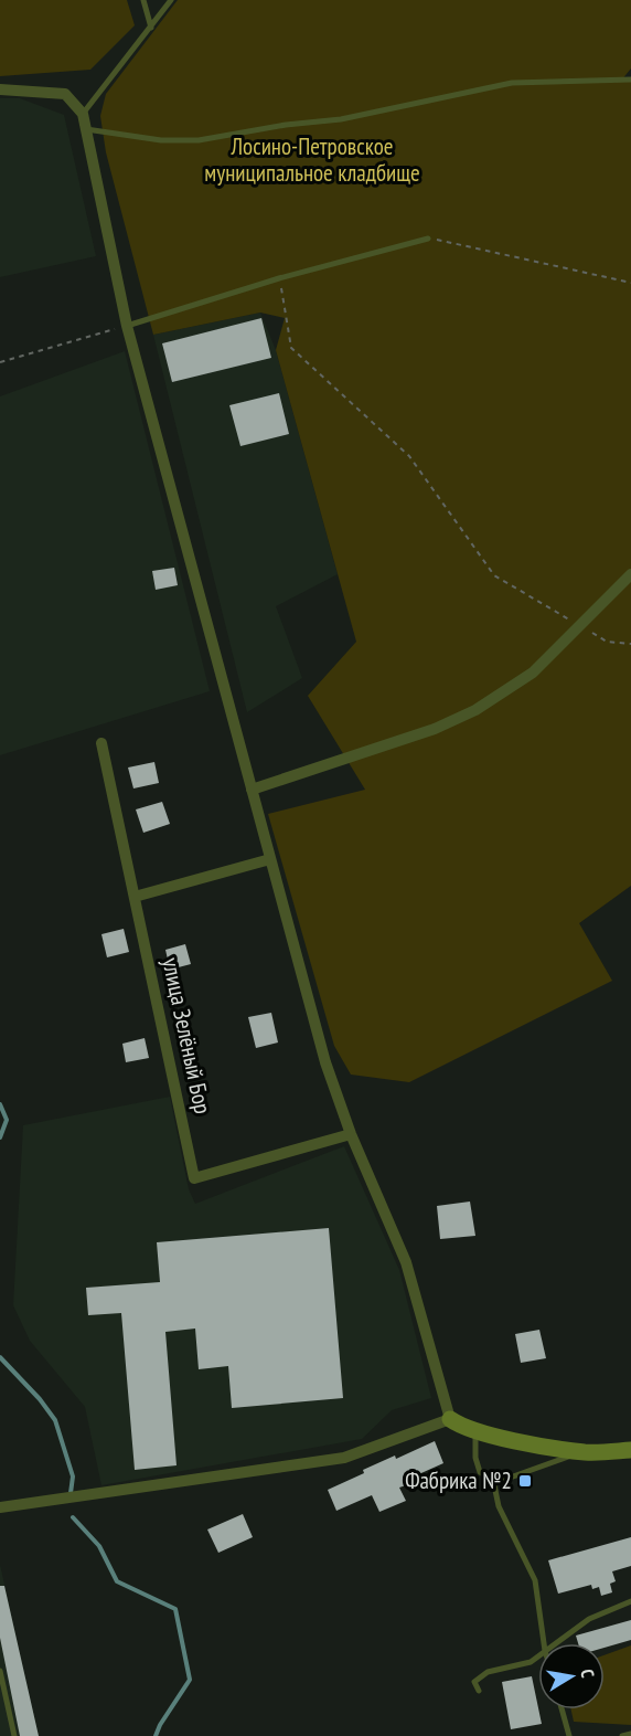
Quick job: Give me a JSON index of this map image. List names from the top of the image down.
{
  "streets": {
    "street": ["улица Зелёный Бор"]
  },
  "parks": ["Лосино-Петровское муниципальное кладбище"],
  "places": {
    "transit": ["Фабрика №2"]
  },
  "north": "right"
}
